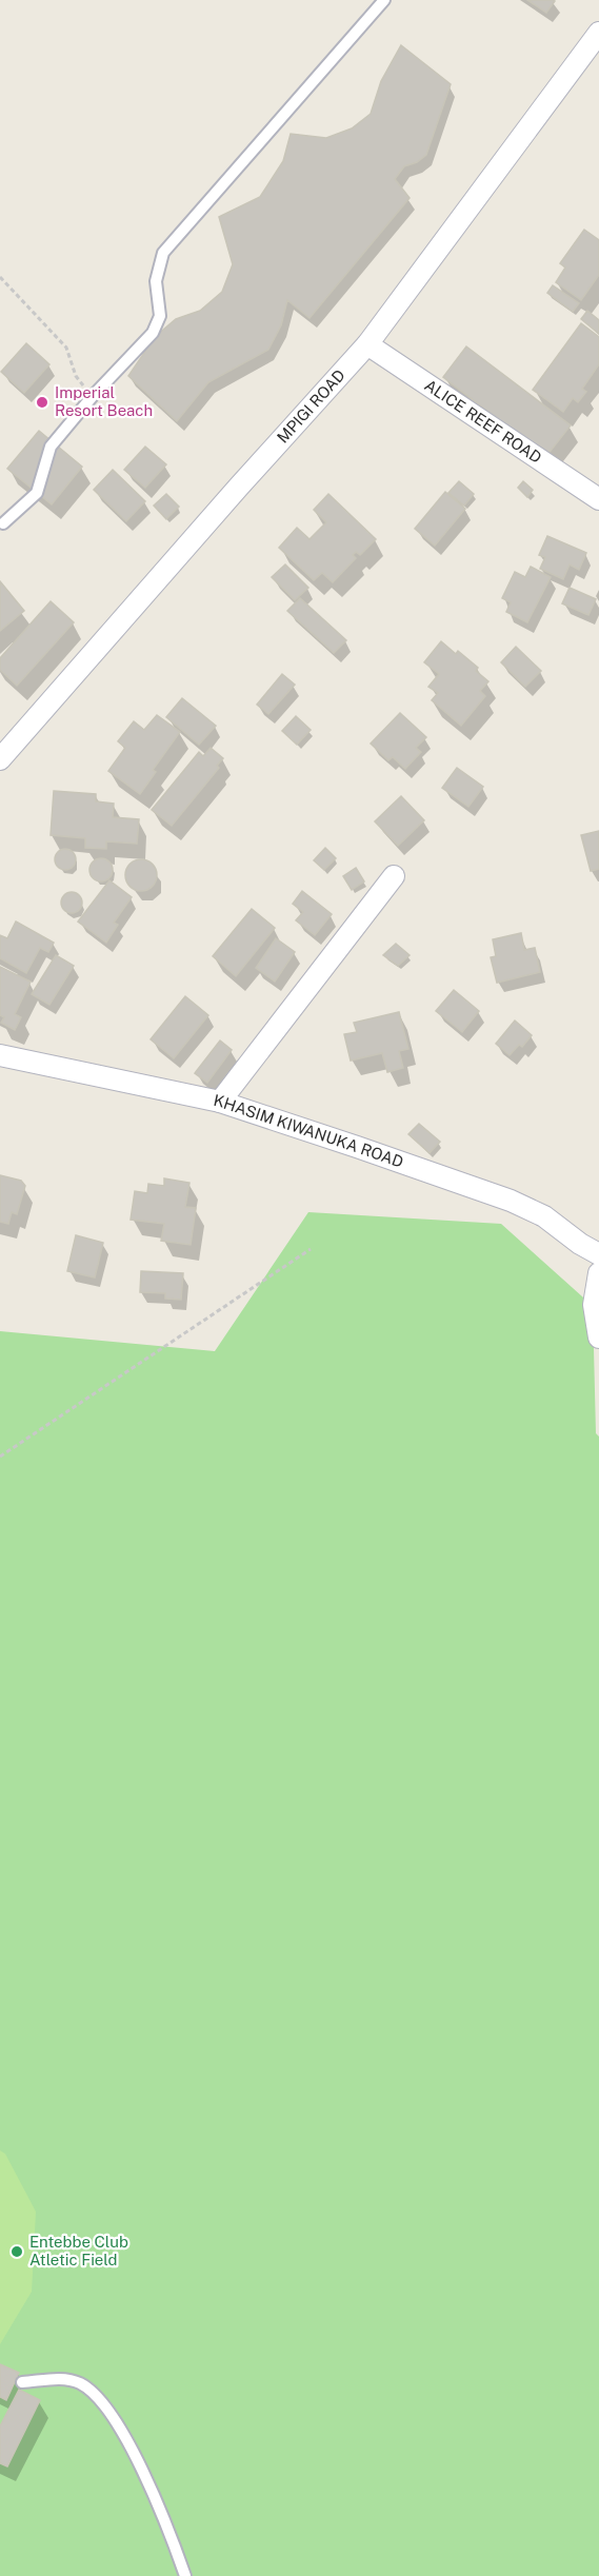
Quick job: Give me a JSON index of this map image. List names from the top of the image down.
{
  "streets": {
    "street": ["MPIGI ROAD", "ALICE REEF ROAD", "KHASIM KIWANUKA ROAD"]
  },
  "crossings": [
    ["MPIGI ROAD", "ALICE REEF ROAD"]
  ],
  "places": ["Imperial Resort Beach", "Entebbe Club Atletic Field"]
}
